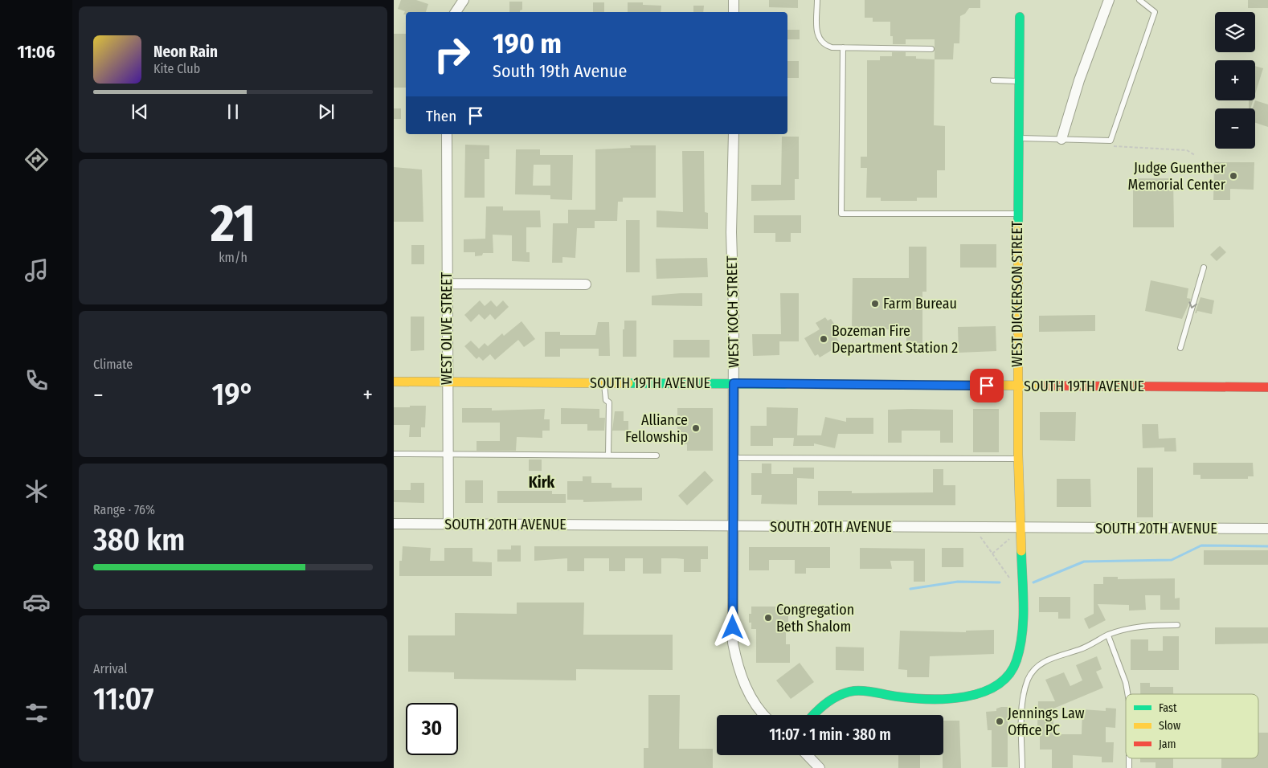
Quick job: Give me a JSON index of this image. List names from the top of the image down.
{
  "streets": {
    "street": [
      "WEST DICKERSON STREET",
      "WEST KOCH STREET",
      "WEST OLIVE STREET",
      "SOUTH 19TH AVENUE",
      "SOUTH 20TH AVENUE"
    ]
  },
  "crossings": [
    ["WEST DICKERSON STREET", "SOUTH 19TH AVENUE"],
    ["WEST DICKERSON STREET", "SOUTH 20TH AVENUE"],
    ["WEST KOCH STREET", "SOUTH 19TH AVENUE"],
    ["WEST KOCH STREET", "SOUTH 20TH AVENUE"],
    ["WEST OLIVE STREET", "SOUTH 19TH AVENUE"],
    ["WEST OLIVE STREET", "SOUTH 20TH AVENUE"]
  ],
  "districts": ["Kirk"],
  "places": [
    "Judge Guenther Memorial Center",
    "Farm Bureau",
    "Bozeman Fire Department Station 2",
    "Alliance Fellowship",
    "Congregation Beth Shalom",
    "Jennings Law Office PC"
  ],
  "legend": ["Fast", "Slow", "Jam"],
  "page": {
    "tabs": "11:06",
    "map_buttons": ["+", "−"],
    "turn": ["190 m", "South 19th Avenue"],
    "song": ["Neon Rain", "Kite Club"],
    "then": "Then",
    "tile": [
      ["21", "km/h"],
      "Climate",
      ["Range · 76%", "380 km"],
      ["Arrival", "11:07"]
    ],
    "heat": ["−", "19°", "+"],
    "limit": "30",
    "trip": "11:07 · 1 min · 380 m"
  }
}
